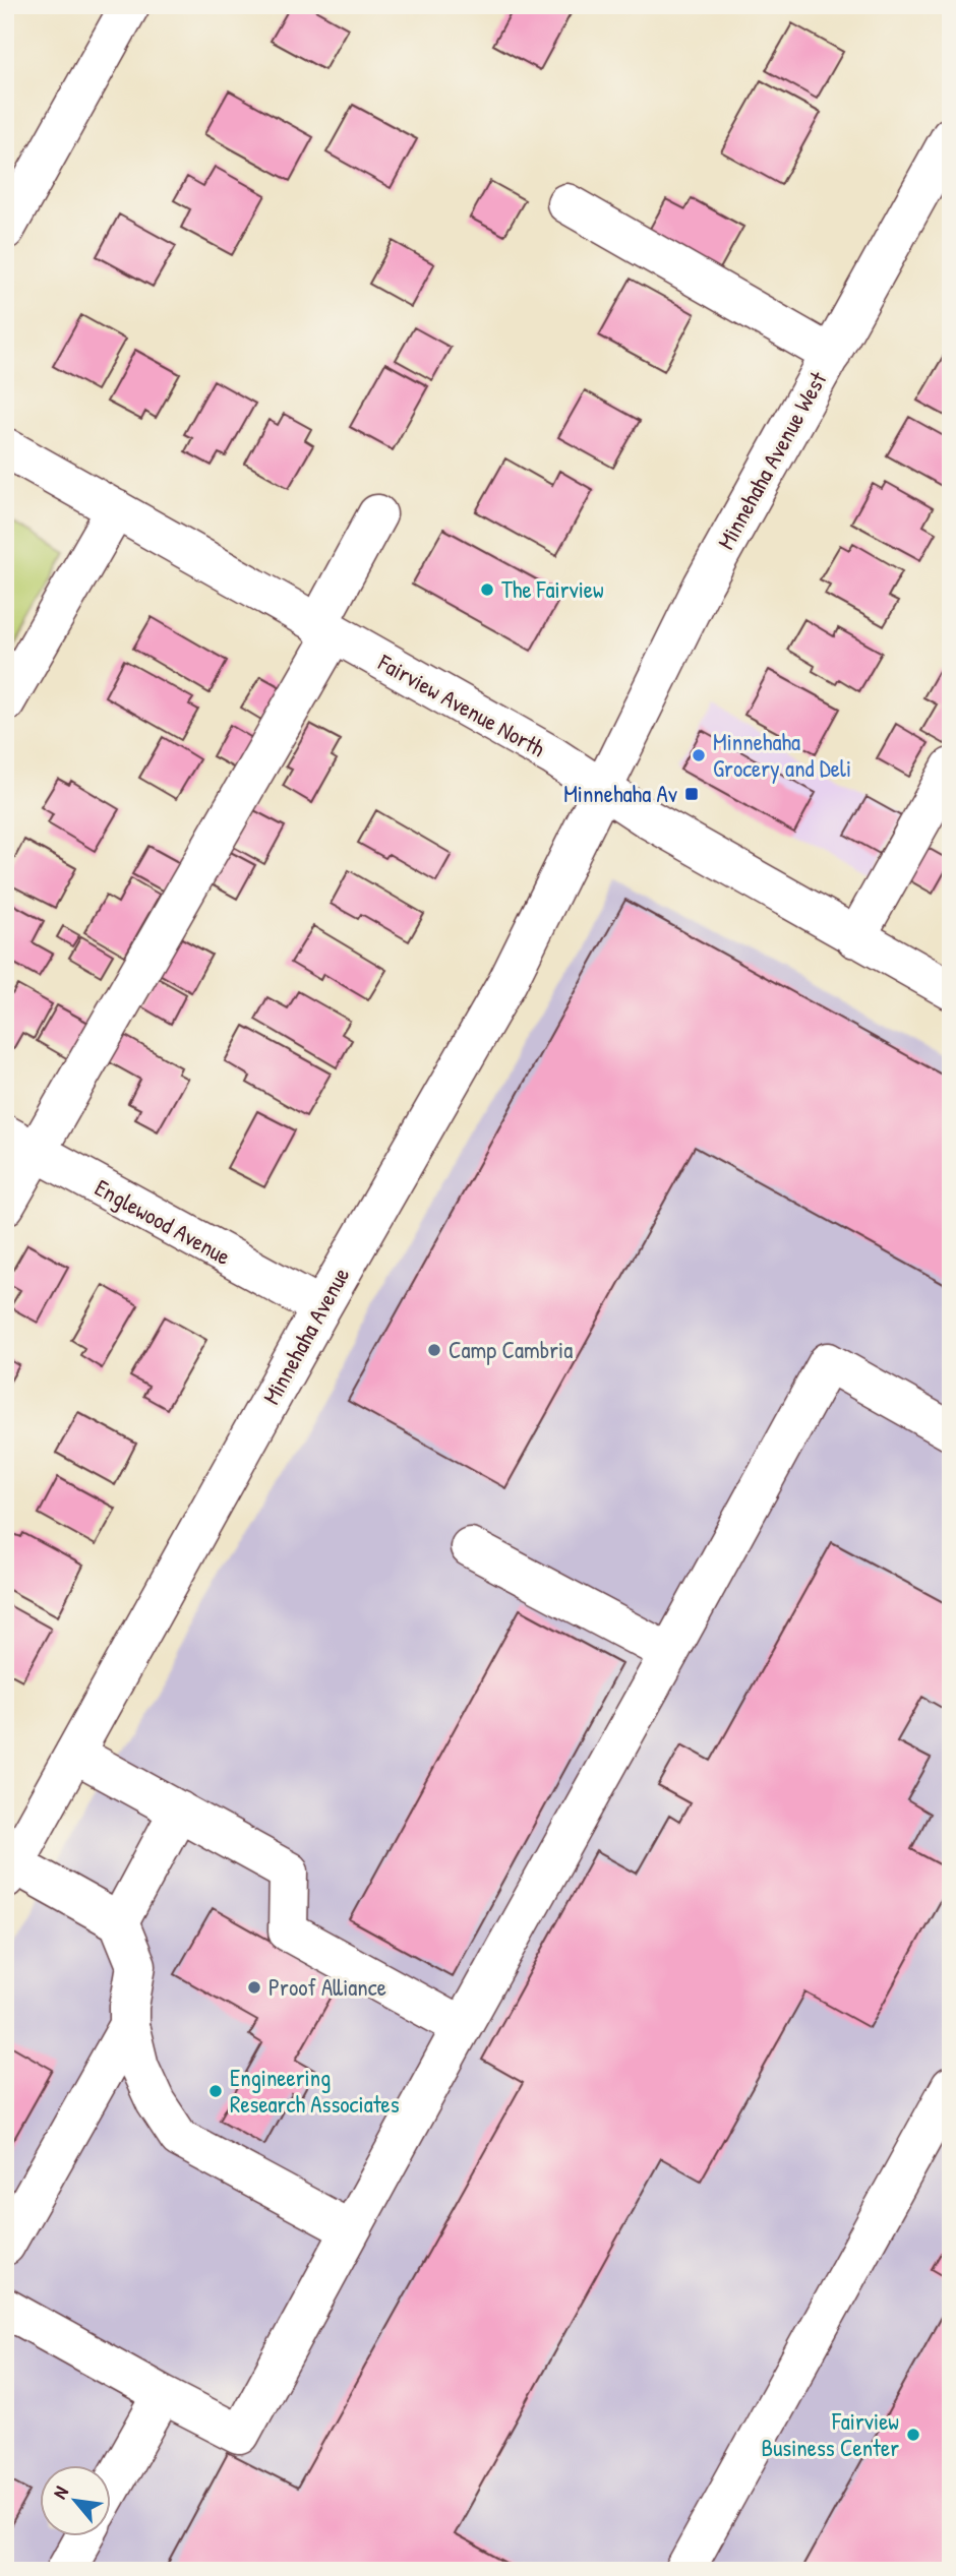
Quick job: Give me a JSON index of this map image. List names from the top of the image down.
{
  "streets": {
    "street": [
      "Minnehaha Avenue West",
      "Fairview Avenue North",
      "Englewood Avenue",
      "Minnehaha Avenue"
    ]
  },
  "crossings": [
    ["Minnehaha Avenue West", "Fairview Avenue North"],
    ["Minnehaha Avenue West", "Minnehaha Avenue"],
    ["Fairview Avenue North", "Minnehaha Avenue"],
    ["Englewood Avenue", "Minnehaha Avenue"]
  ],
  "places": {
    "other": [
      "The Fairview",
      "Minnehaha Grocery and Deli",
      "Camp Cambria",
      "Proof Alliance",
      "Engineering Research Associates",
      "Fairview Business Center"
    ],
    "transit": ["Minnehaha Av"]
  },
  "north": "top left"
}
